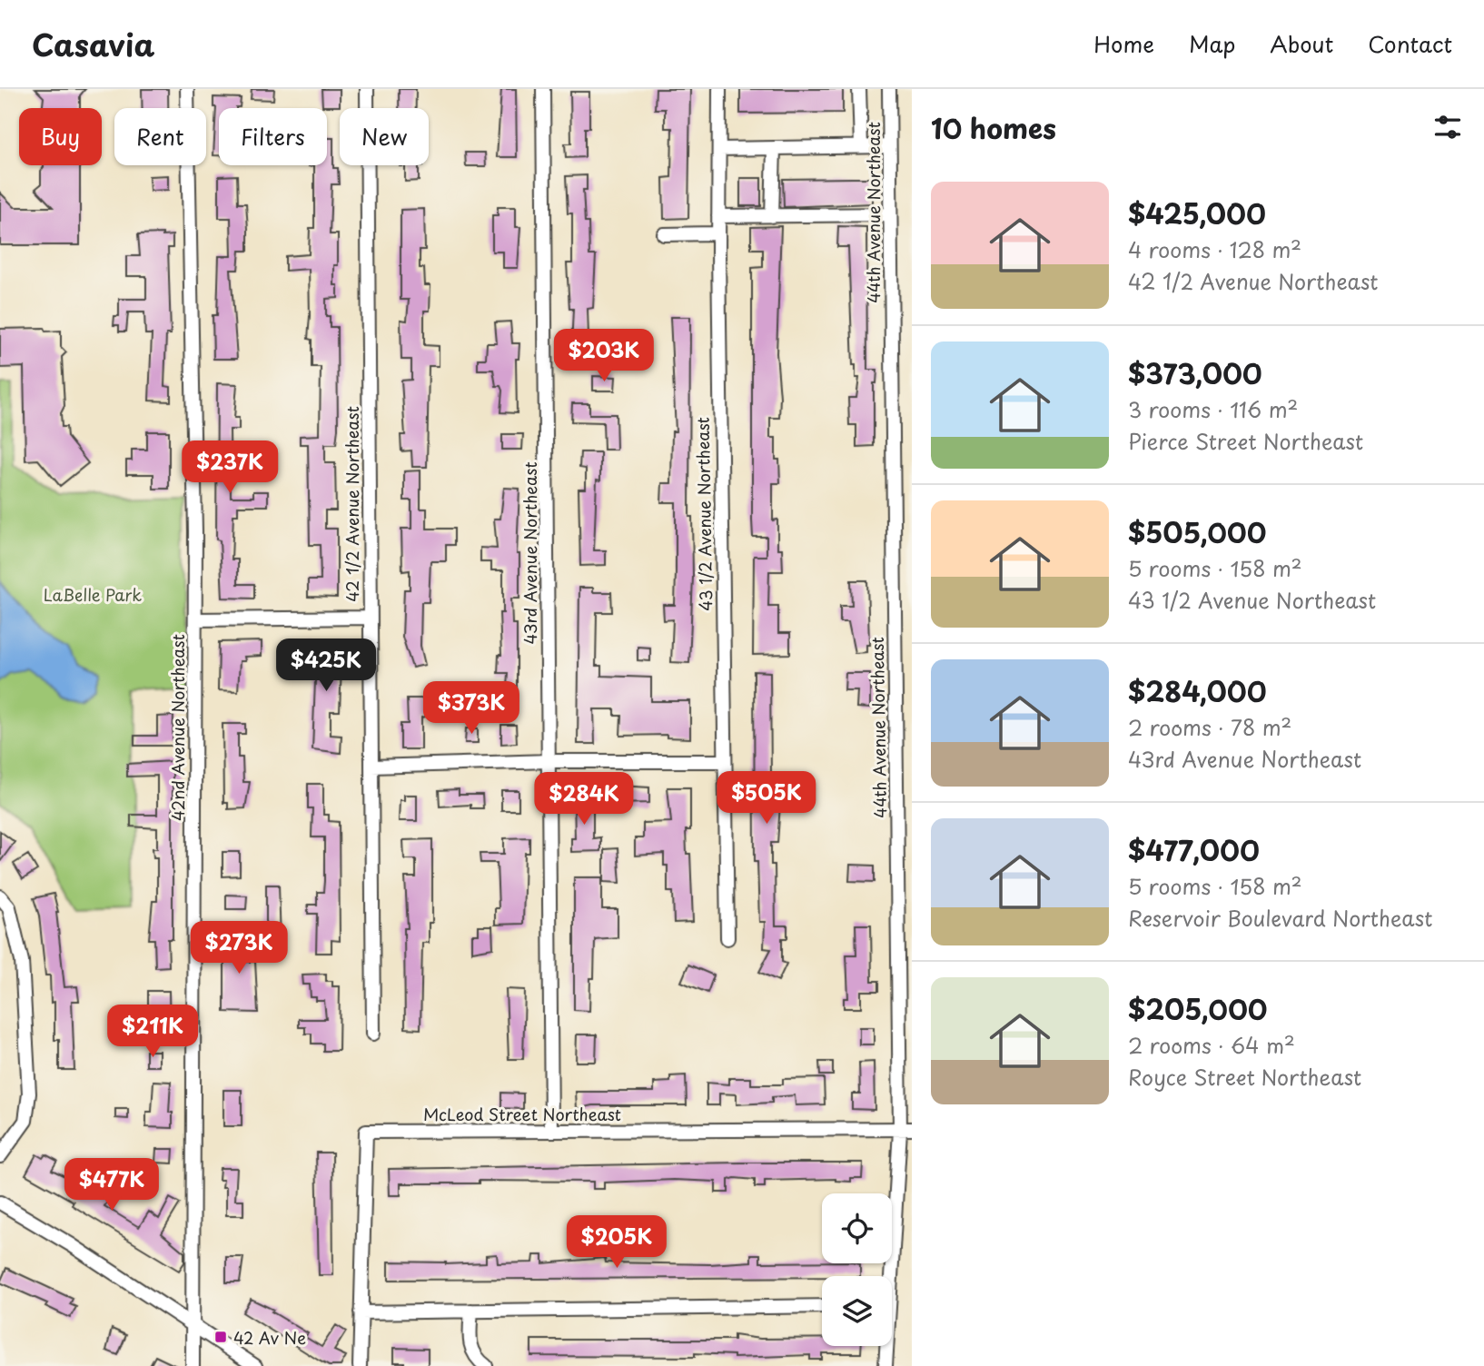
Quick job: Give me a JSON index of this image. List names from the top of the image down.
{
  "streets": {
    "street": [
      "44th Avenue Northeast",
      "42 1/2 Avenue Northeast",
      "43 1/2 Avenue Northeast",
      "43rd Avenue Northeast",
      "42nd Avenue Northeast",
      "McLeod Street Northeast"
    ]
  },
  "crossings": [
    ["44th Avenue Northeast", "McLeod Street Northeast"],
    ["43rd Avenue Northeast", "McLeod Street Northeast"]
  ],
  "parks": ["LaBelle Park"],
  "places": {
    "transit": ["42 Av Ne"]
  },
  "page": {
    "header": "Casavia",
    "nav": [
      "Home",
      "Map",
      "About",
      "Contact"
    ],
    "heading": "10 homes",
    "chip": [
      "Buy",
      "Rent",
      "Filters",
      "New"
    ],
    "list": [
      {
        "name": "$425,000",
        "note": "4 rooms · 128 m² · 42 1/2 Avenue Northeast"
      },
      {
        "name": "$373,000",
        "note": "3 rooms · 116 m² · Pierce Street Northeast"
      },
      {
        "name": "$505,000",
        "note": "5 rooms · 158 m² · 43 1/2 Avenue Northeast"
      },
      {
        "name": "$284,000",
        "note": "2 rooms · 78 m² · 43rd Avenue Northeast"
      },
      {
        "name": "$477,000",
        "note": "5 rooms · 158 m² · Reservoir Boulevard Northeast"
      },
      {
        "name": "$205,000",
        "note": "2 rooms · 64 m² · Royce Street Northeast"
      }
    ],
    "price": [
      "$203K",
      "$237K",
      "$425K",
      "$373K",
      "$505K",
      "$284K",
      "$273K",
      "$211K",
      "$477K",
      "$205K"
    ]
  }
}
